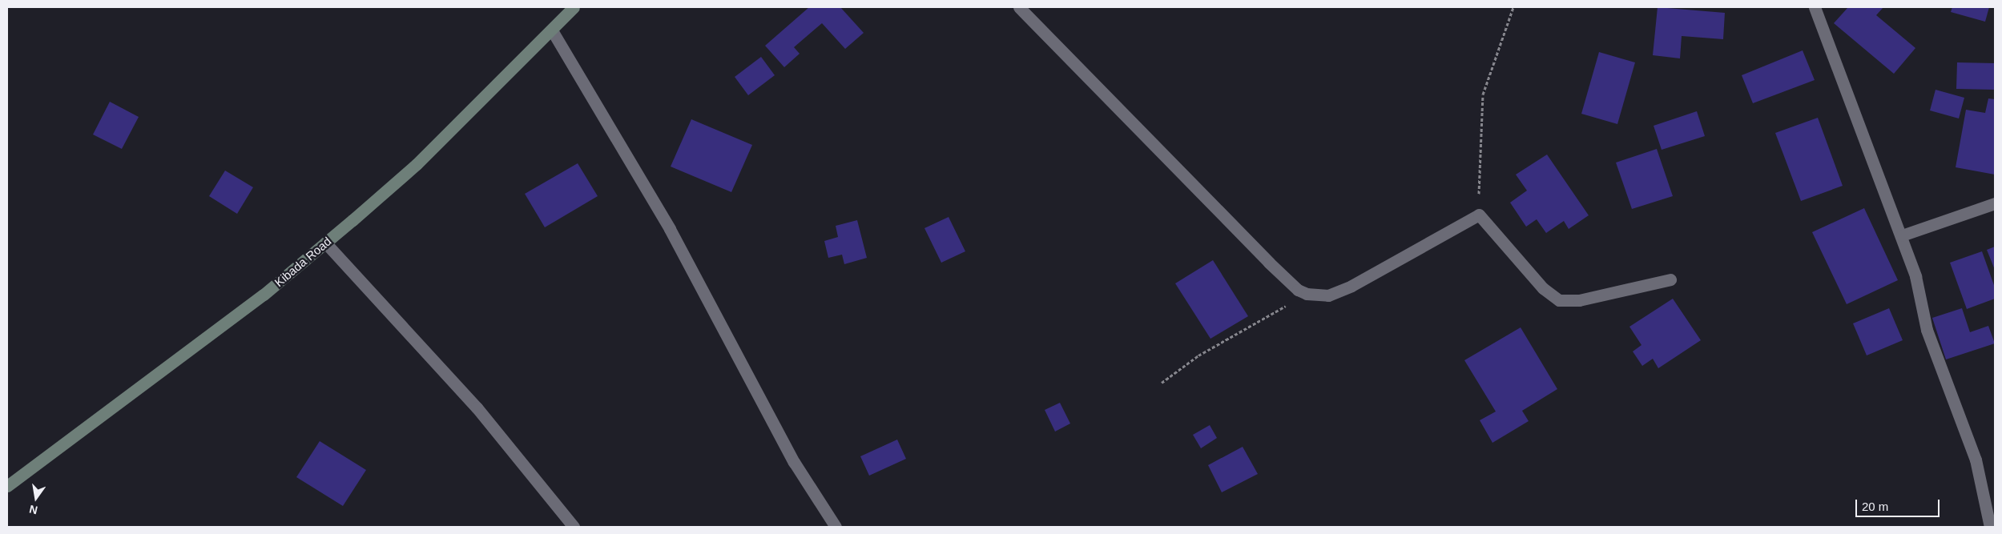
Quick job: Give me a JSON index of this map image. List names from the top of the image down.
{
  "streets": {
    "main road": ["Kibada Road"]
  },
  "scale_bar": "20 m",
  "north": "bottom"
}
